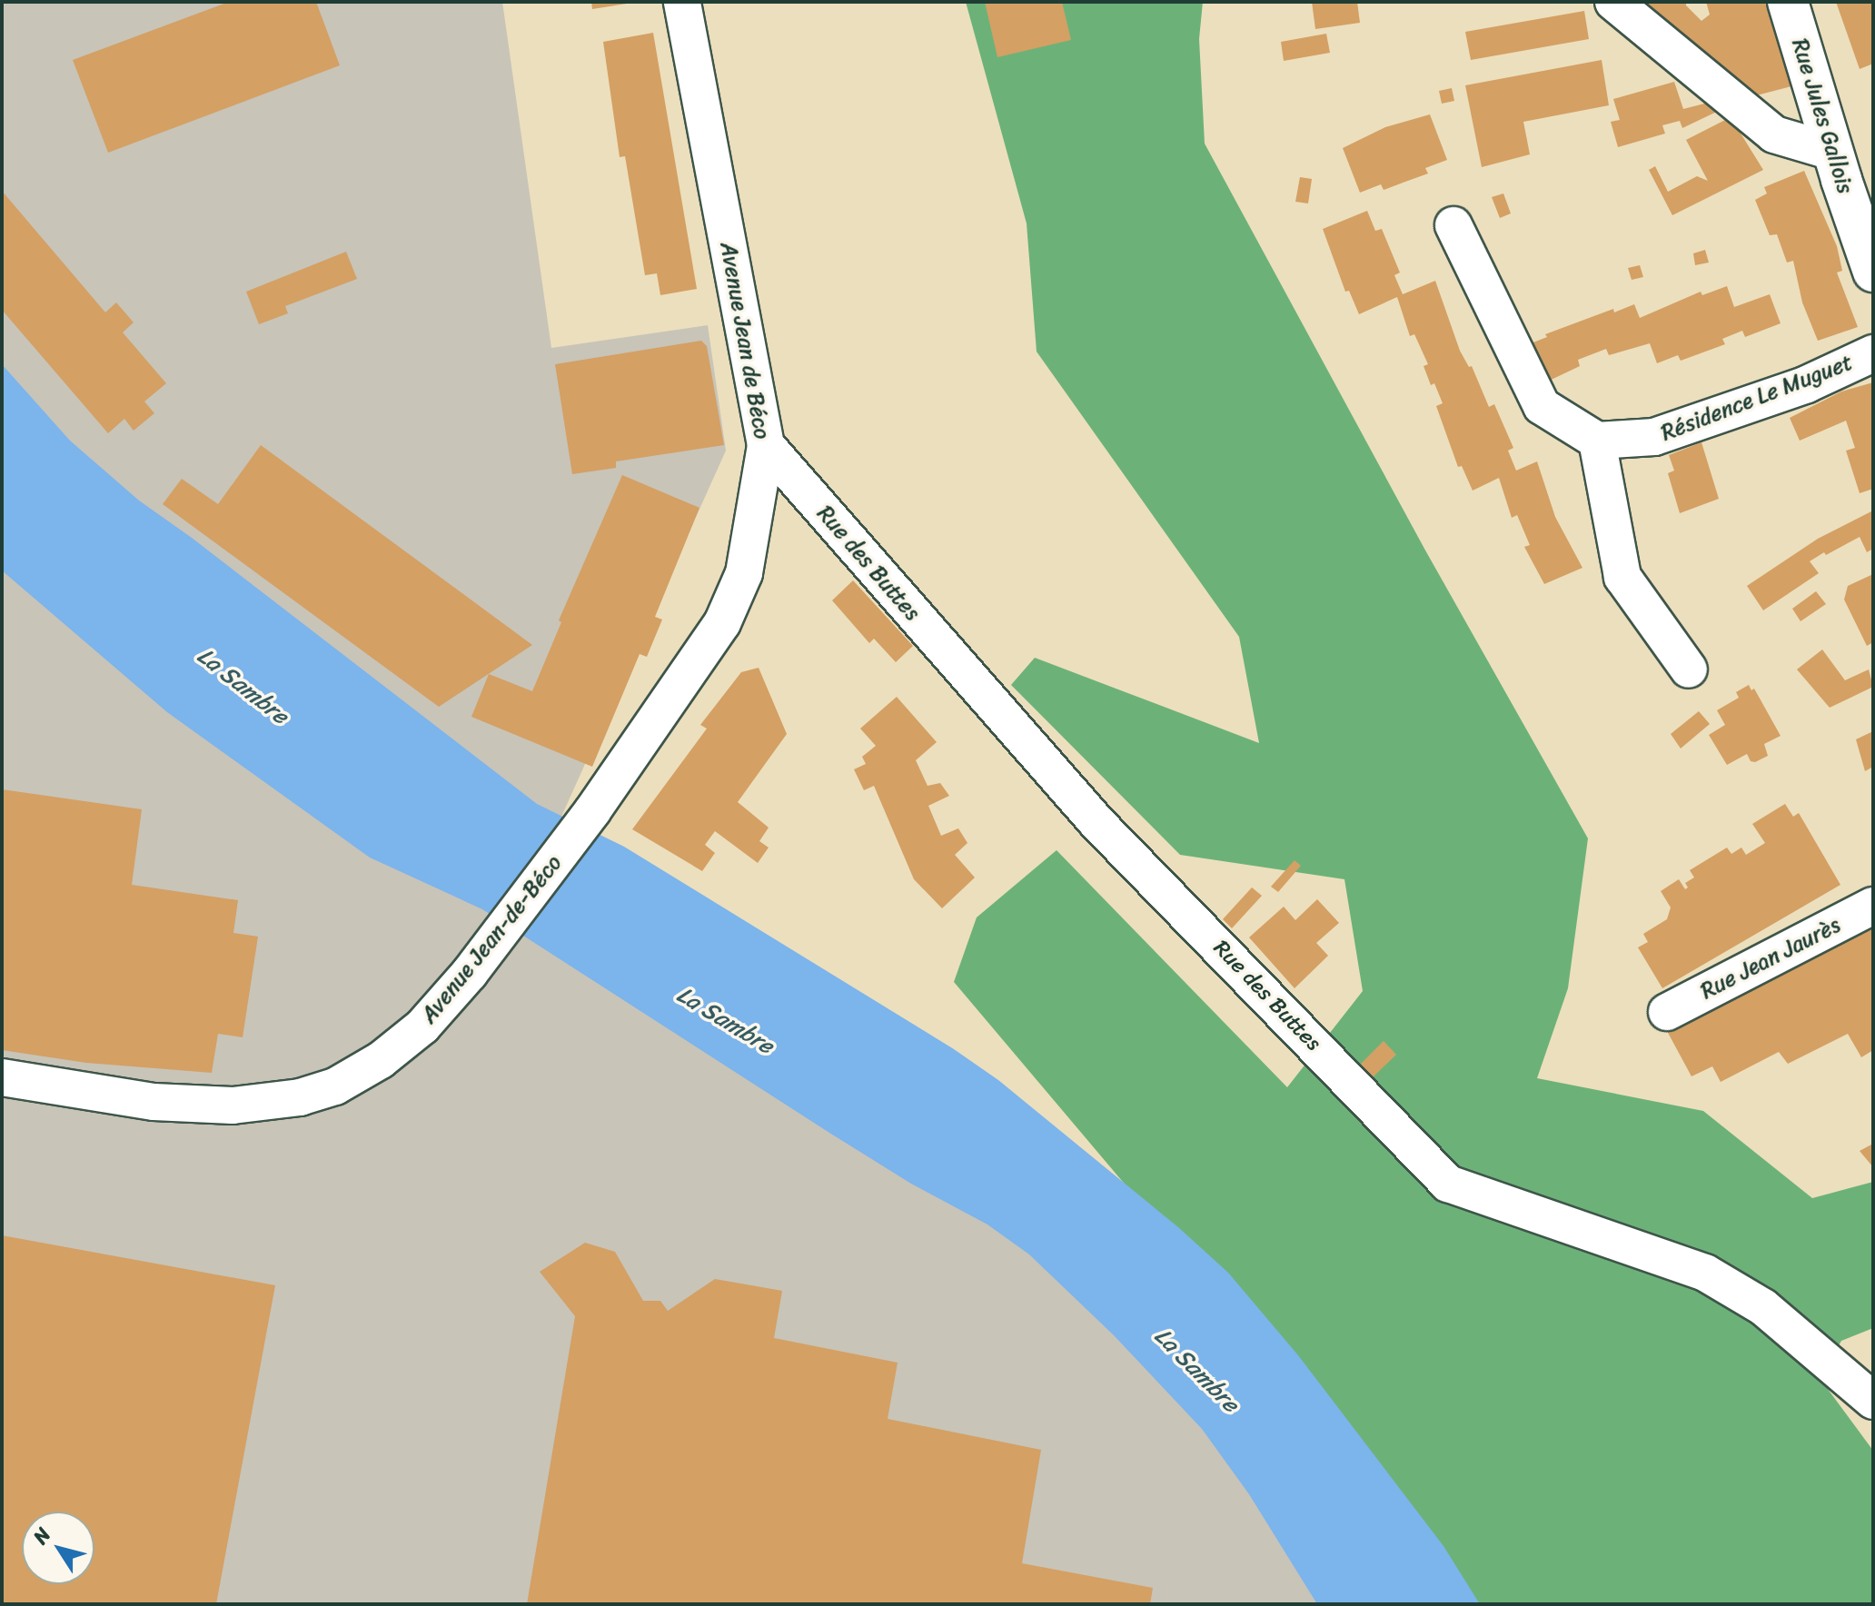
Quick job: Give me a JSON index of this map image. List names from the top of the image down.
{
  "streets": {
    "street": [
      "Rue Jules Gallois",
      "Avenue Jean de Béco",
      "Résidence Le Muguet",
      "Rue des Buttes",
      "Avenue Jean-de-Béco",
      "Rue Jean Jaurès"
    ]
  },
  "crossings": [
    ["Avenue Jean de Béco", "Rue des Buttes"],
    ["Avenue Jean de Béco", "Avenue Jean-de-Béco"]
  ],
  "water": ["La Sambre"],
  "north": "top left"
}
